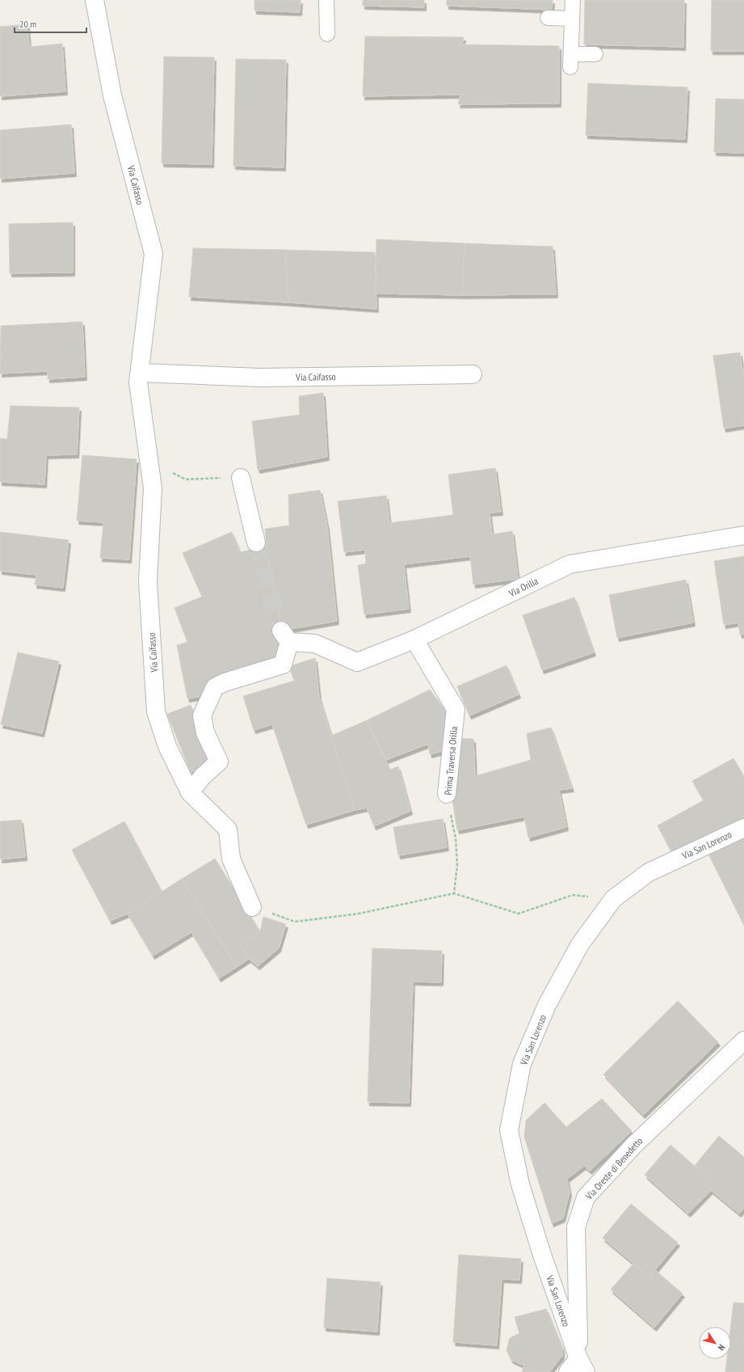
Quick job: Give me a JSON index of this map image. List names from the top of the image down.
{
  "streets": {
    "street": [
      "Via Caifasso",
      "Via Orilia",
      "Prima Traversa Orilia",
      "Via San Lorenzo",
      "Via Oreste di Benedetto"
    ]
  },
  "crossings": [
    ["Via Caifasso", "Via Orilia"],
    ["Via Orilia", "Prima Traversa Orilia"],
    ["Via San Lorenzo", "Via Oreste di Benedetto"]
  ],
  "scale_bar": "20 m",
  "north": "bottom right"
}
